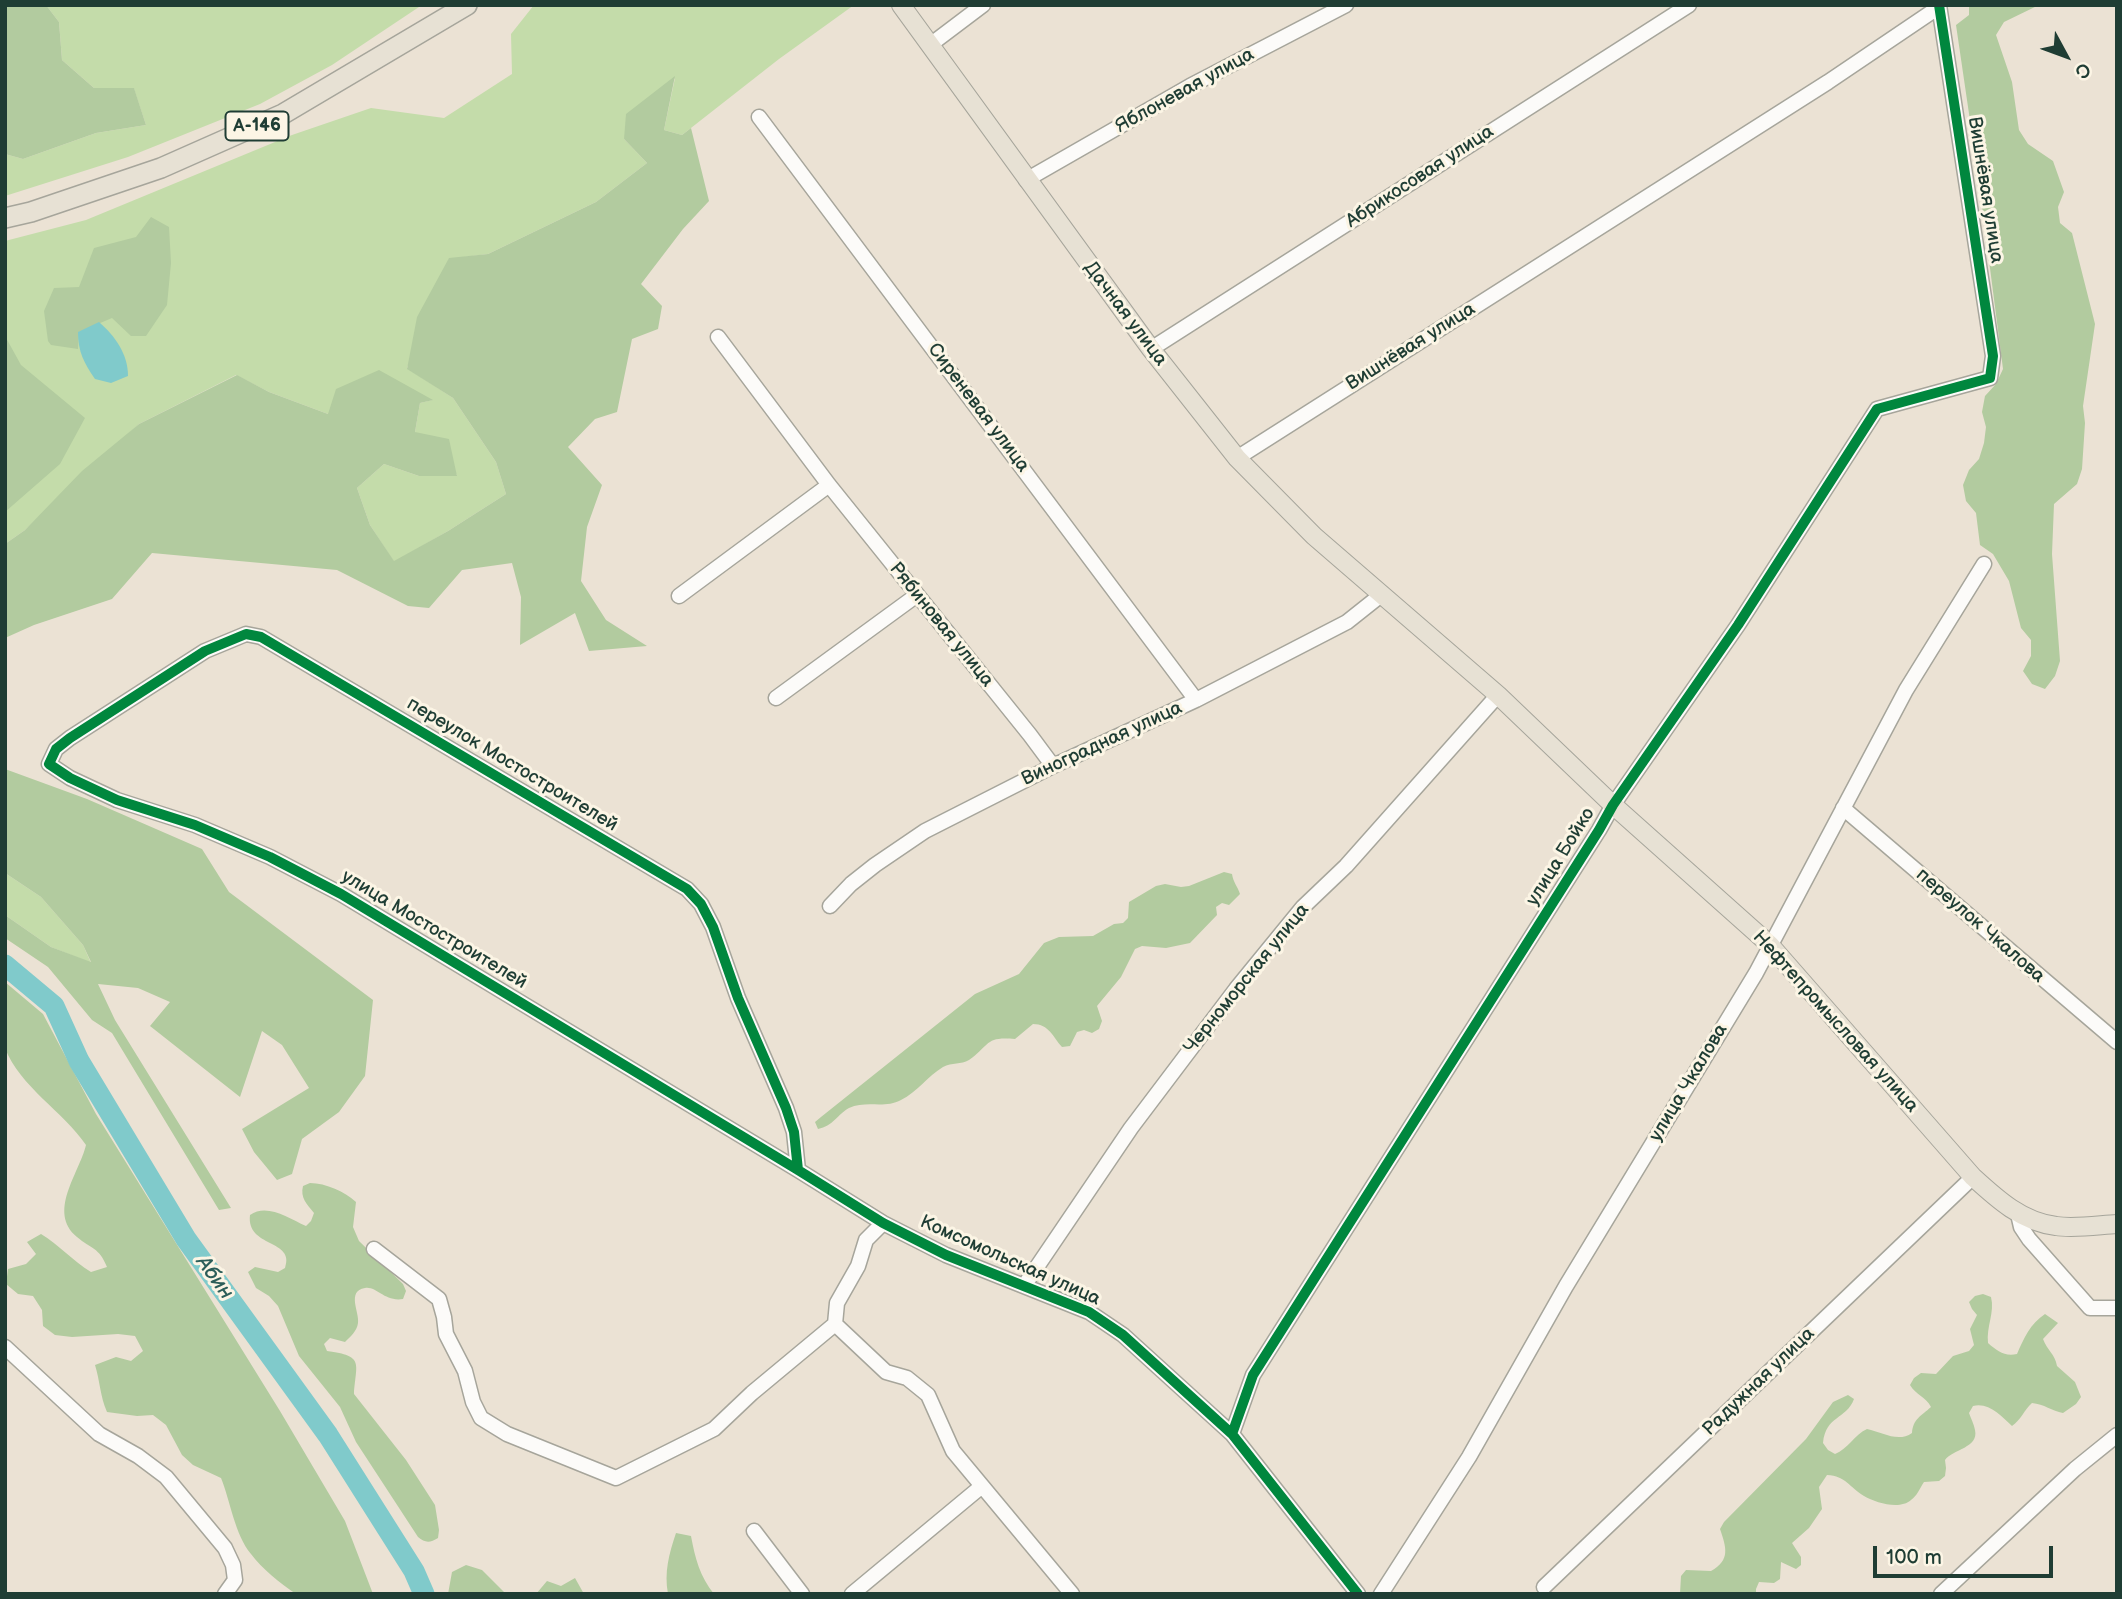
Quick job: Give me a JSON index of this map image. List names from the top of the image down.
{
  "streets": {
    "highway": ["А-146"],
    "main road": ["Дачная улица", "Нефтепромысловая улица"],
    "street": [
      "Яблоневая улица",
      "Абрикосовая улица",
      "Вишнёвая улица",
      "Сиреневая улица",
      "Рябиновая улица",
      "Виноградная улица",
      "переулок Мостостроителей",
      "улица Бойко",
      "переулок Чкалова",
      "улица Мостостроителей",
      "Черноморская улица",
      "улица Чкалова",
      "Комсомольская улица",
      "Радужная улица"
    ]
  },
  "crossings": [
    ["Яблоневая улица", "Дачная улица"],
    ["Абрикосовая улица", "Дачная улица"],
    ["Вишнёвая улица", "Дачная улица"],
    ["Вишнёвая улица", "улица Бойко"],
    ["Дачная улица", "Виноградная улица"],
    ["Дачная улица", "Нефтепромысловая улица"],
    ["Сиреневая улица", "Виноградная улица"],
    ["Рябиновая улица", "Виноградная улица"],
    ["Виноградная улица", "Нефтепромысловая улица"],
    ["переулок Мостостроителей", "улица Мостостроителей"],
    ["переулок Мостостроителей", "Комсомольская улица"],
    ["улица Бойко", "Нефтепромысловая улица"],
    ["улица Бойко", "Комсомольская улица"],
    ["переулок Чкалова", "улица Чкалова"],
    ["улица Мостостроителей", "Комсомольская улица"],
    ["Черноморская улица", "Нефтепромысловая улица"],
    ["Черноморская улица", "Комсомольская улица"],
    ["Нефтепромысловая улица", "улица Чкалова"],
    ["Нефтепромысловая улица", "Радужная улица"]
  ],
  "water": ["Абин"],
  "scale_bar": "100 m",
  "north": "bottom right"
}
